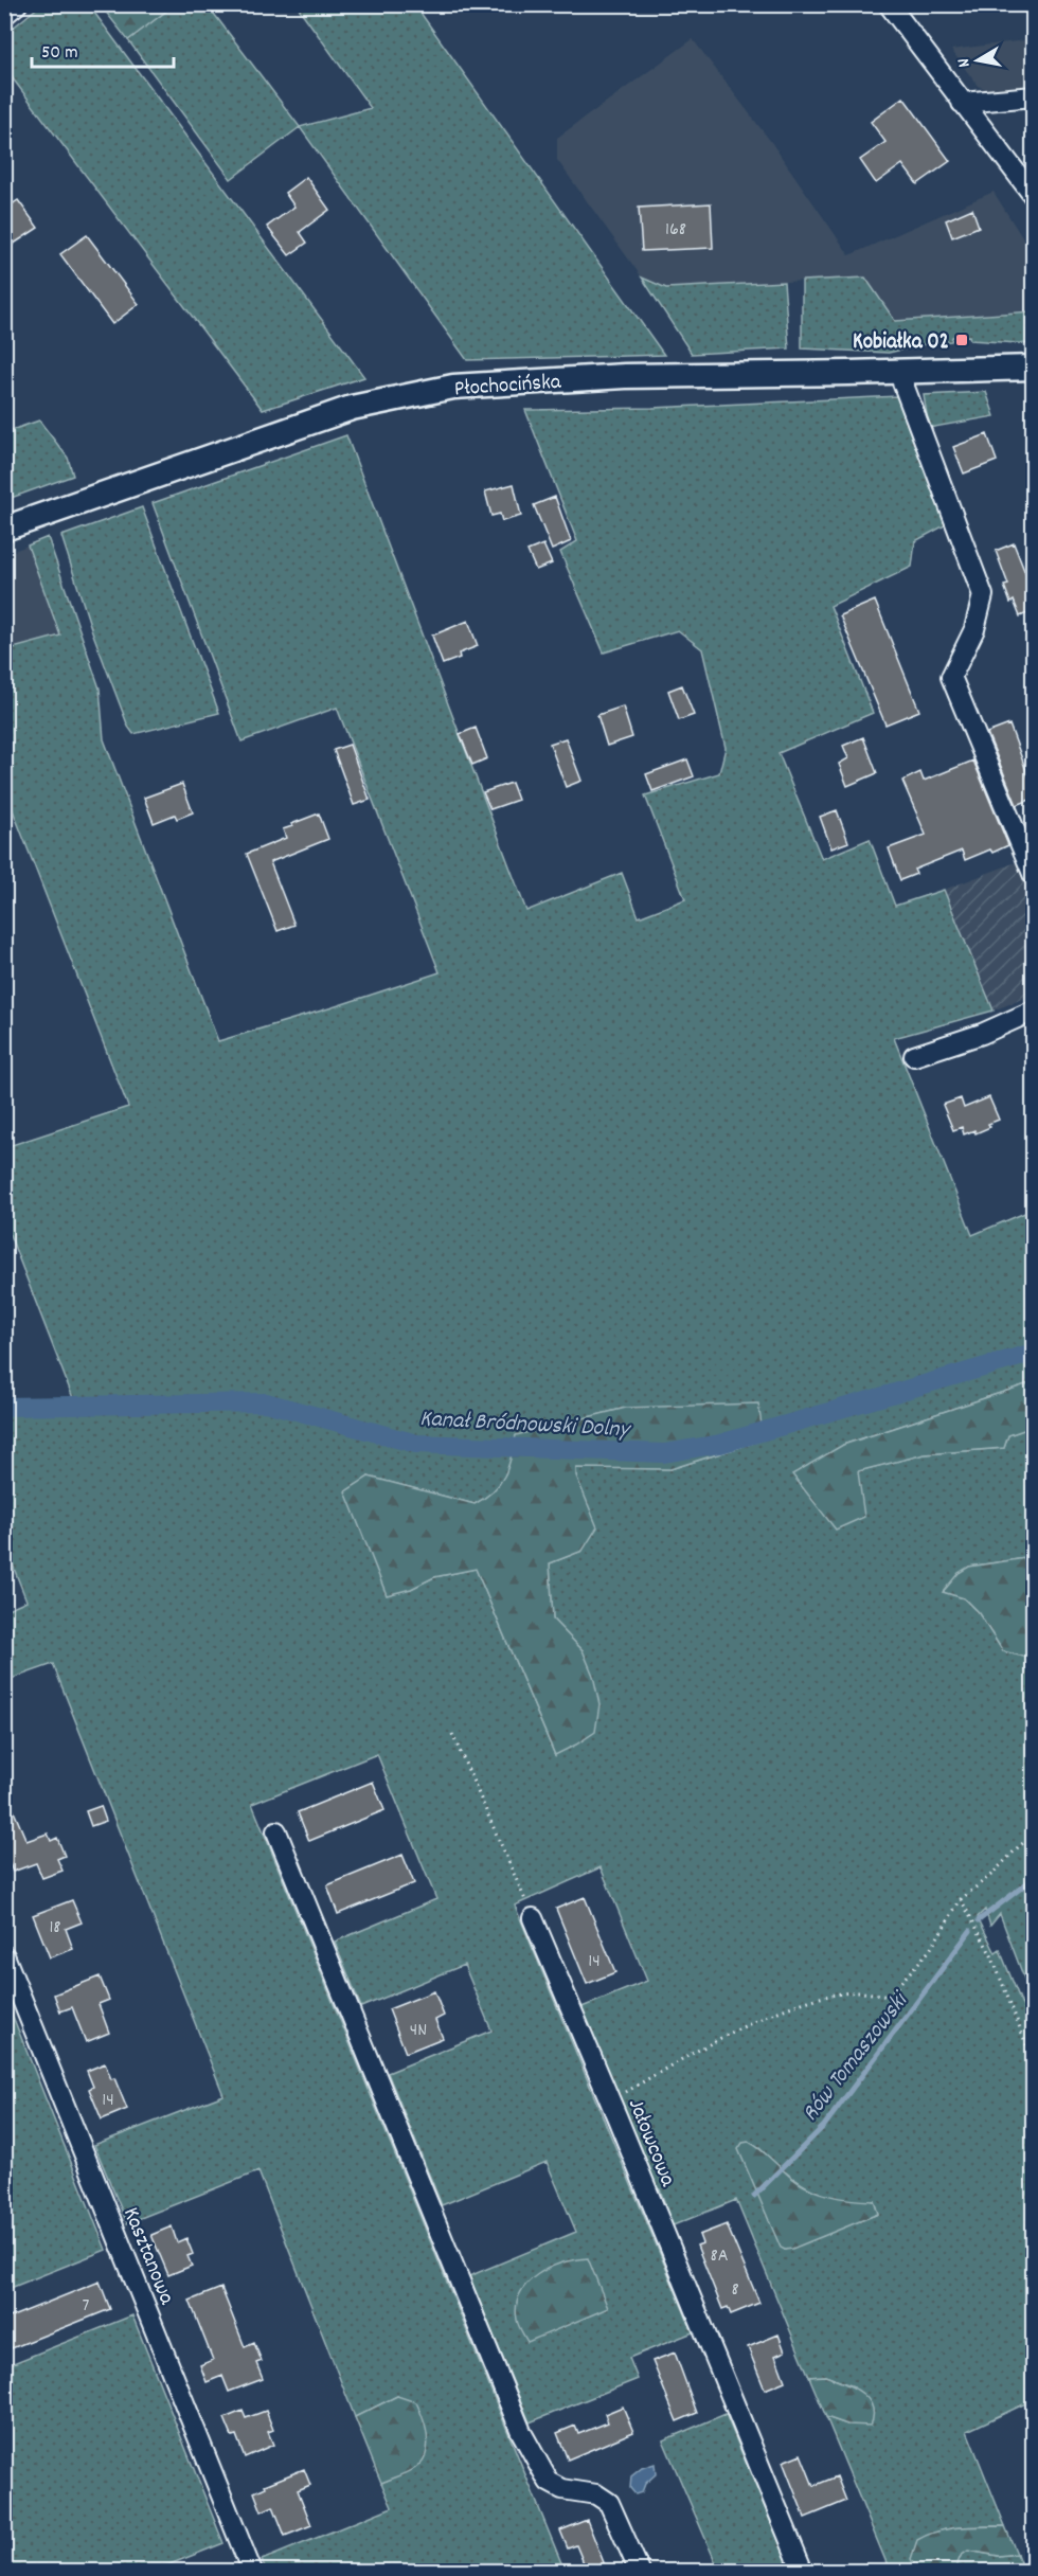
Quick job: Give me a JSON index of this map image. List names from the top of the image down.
{
  "streets": {
    "main road": ["Płochocińska"],
    "street": ["Jałowcowa", "Kasztanowa"]
  },
  "water": ["Kanał Bródnowski Dolny", "Rów Tomaszowski"],
  "places": {
    "transit": ["Kobiałka 02"]
  },
  "house_numbers": [
    "168",
    "18",
    "14",
    "4N",
    "14",
    "8A",
    "8",
    "7"
  ],
  "scale_bar": "50 m",
  "north": "left"
}
